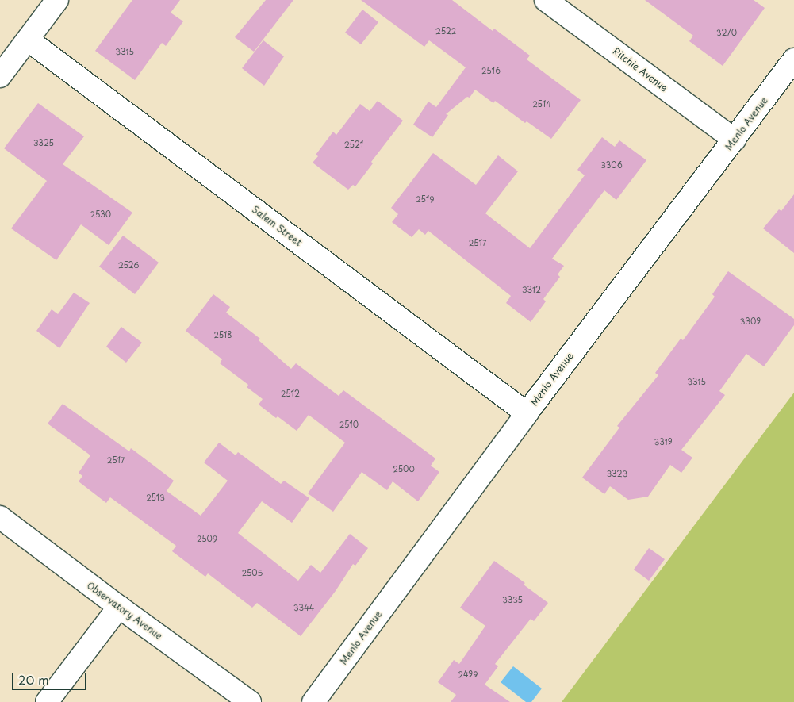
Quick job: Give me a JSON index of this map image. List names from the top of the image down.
{
  "streets": {
    "street": [
      "Ritchie Avenue",
      "Menlo Avenue",
      "Salem Street",
      "Observatory Avenue"
    ]
  },
  "crossings": [
    ["Ritchie Avenue", "Menlo Avenue"],
    ["Menlo Avenue", "Salem Street"]
  ],
  "house_numbers": [
    "2522",
    "3270",
    "3315",
    "2516",
    "2514",
    "3325",
    "2521",
    "3306",
    "2519",
    "2530",
    "2517",
    "2526",
    "3312",
    "3309",
    "2518",
    "3315",
    "2512",
    "2510",
    "3319",
    "2517",
    "2500",
    "3323",
    "2513",
    "2509",
    "2505",
    "3335",
    "3344",
    "2499"
  ],
  "scale_bar": "20 m"
}
